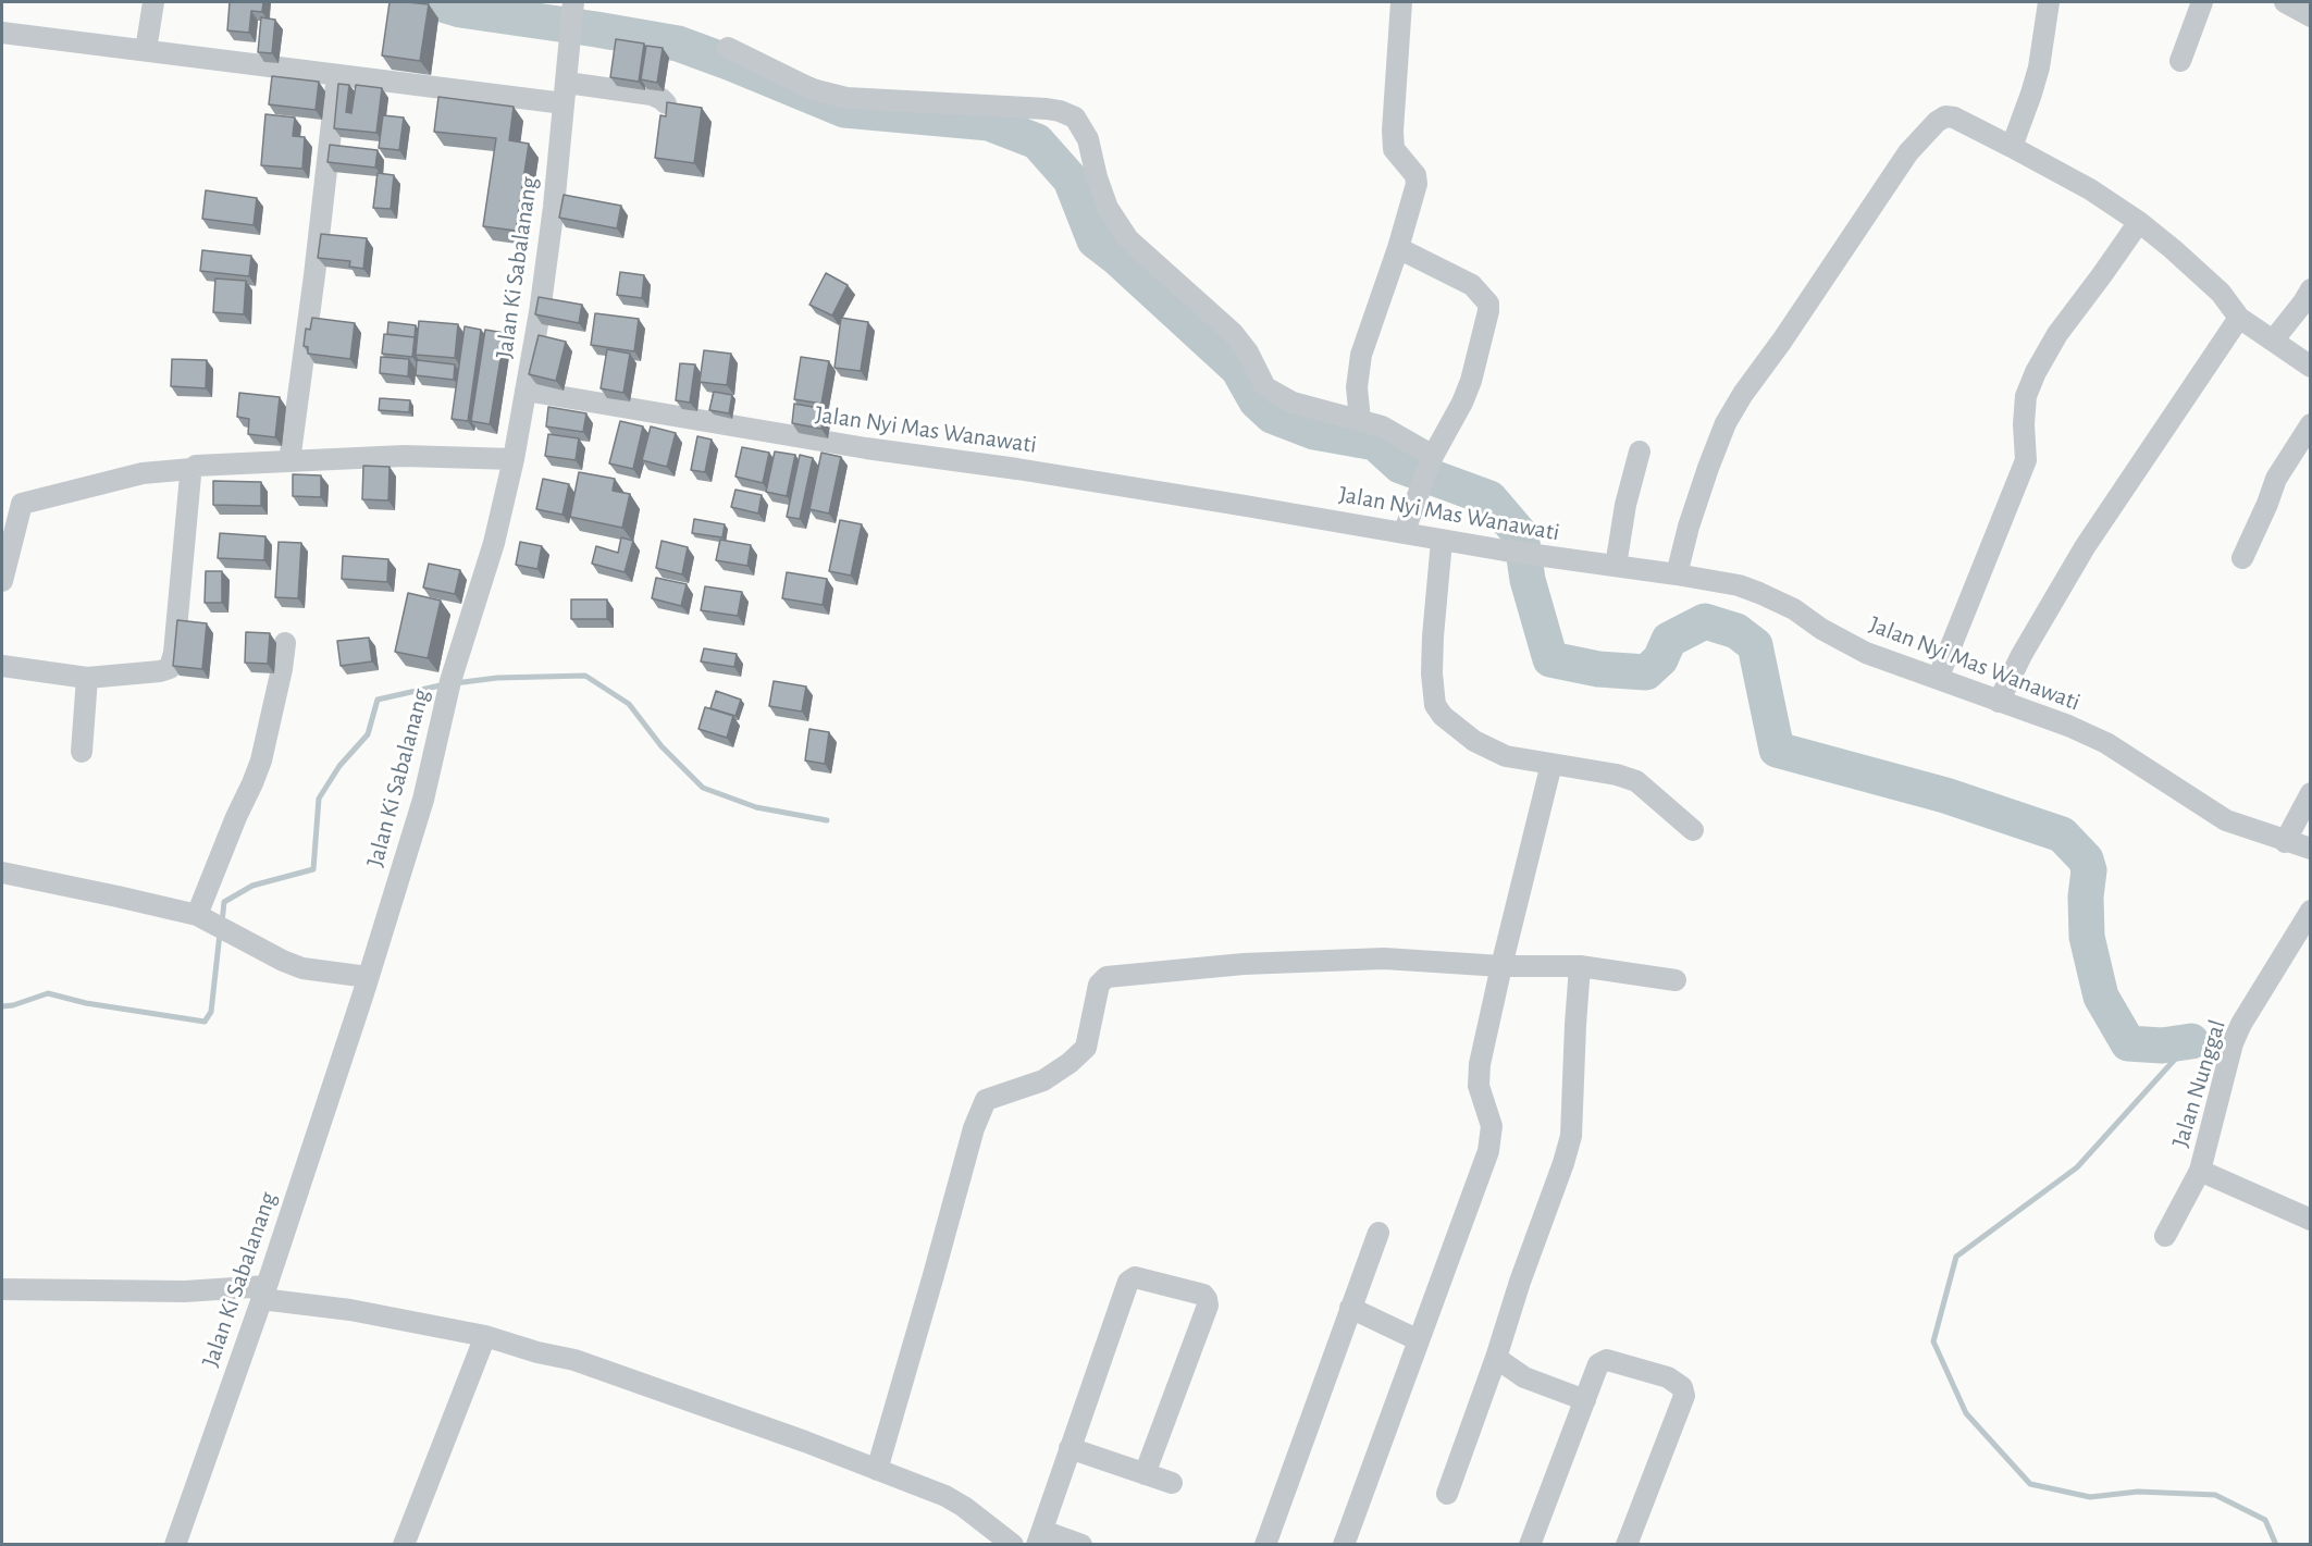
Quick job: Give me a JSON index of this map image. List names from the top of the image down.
{
  "streets": {
    "street": ["Jalan Ki Sabalanang", "Jalan Nyi Mas Wanawati", "Jalan Nunggal"]
  },
  "crossings": [
    ["Jalan Ki Sabalanang", "Jalan Nyi Mas Wanawati"]
  ]
}
